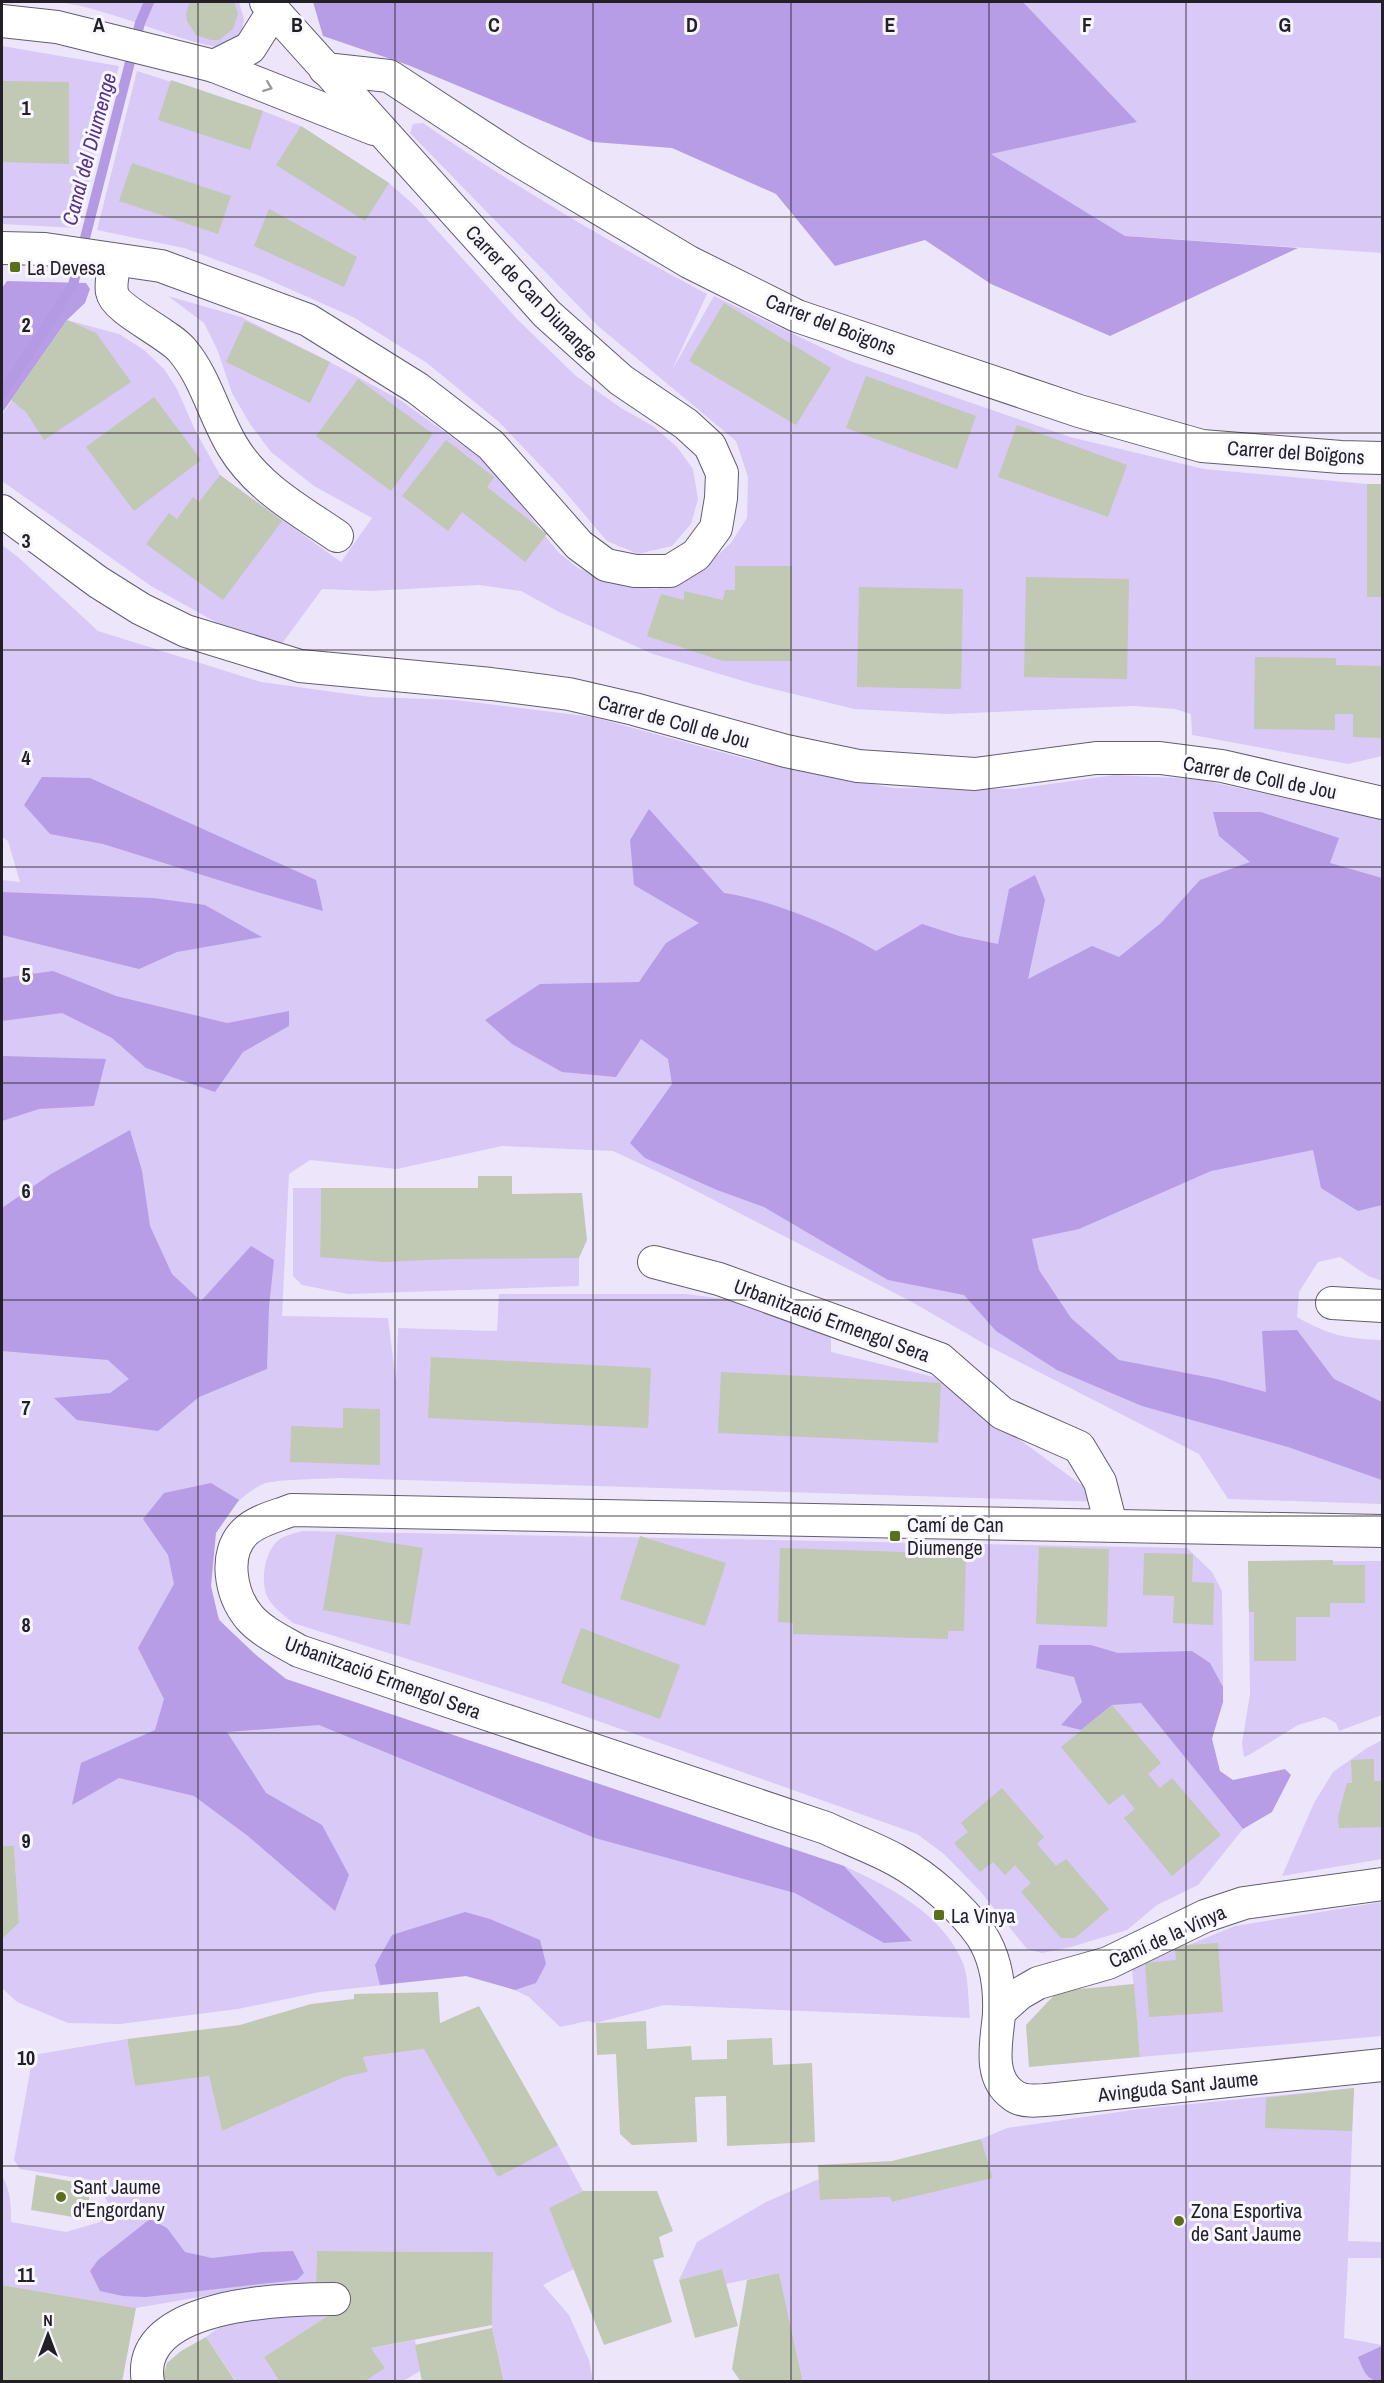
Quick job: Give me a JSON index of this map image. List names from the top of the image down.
{
  "streets": {
    "street": [
      "Carrer de Can Diunange",
      "Carrer del Boïgons",
      "Carrer de Coll de Jou",
      "Urbanització Ermengol Sera",
      "Camí de la Vinya",
      "Avinguda Sant Jaume"
    ]
  },
  "crossings": [
    ["Carrer de Can Diunange", "Carrer del Boïgons"],
    ["Urbanització Ermengol Sera", "Camí de la Vinya"],
    ["Urbanització Ermengol Sera", "Avinguda Sant Jaume"]
  ],
  "water": ["Canal del Diumenge"],
  "places": {
    "transit": ["La Devesa", "Camí de Can Diumenge", "La Vinya"],
    "other": ["Sant Jaume d'Engordany", "Zona Esportiva de Sant Jaume"]
  },
  "north": "top",
  "grid": {
    "columns": [
      "A",
      "B",
      "C",
      "D",
      "E",
      "F",
      "G"
    ],
    "rows": [
      "1",
      "2",
      "3",
      "4",
      "5",
      "6",
      "7",
      "8",
      "9",
      "10",
      "11"
    ]
  }
}
